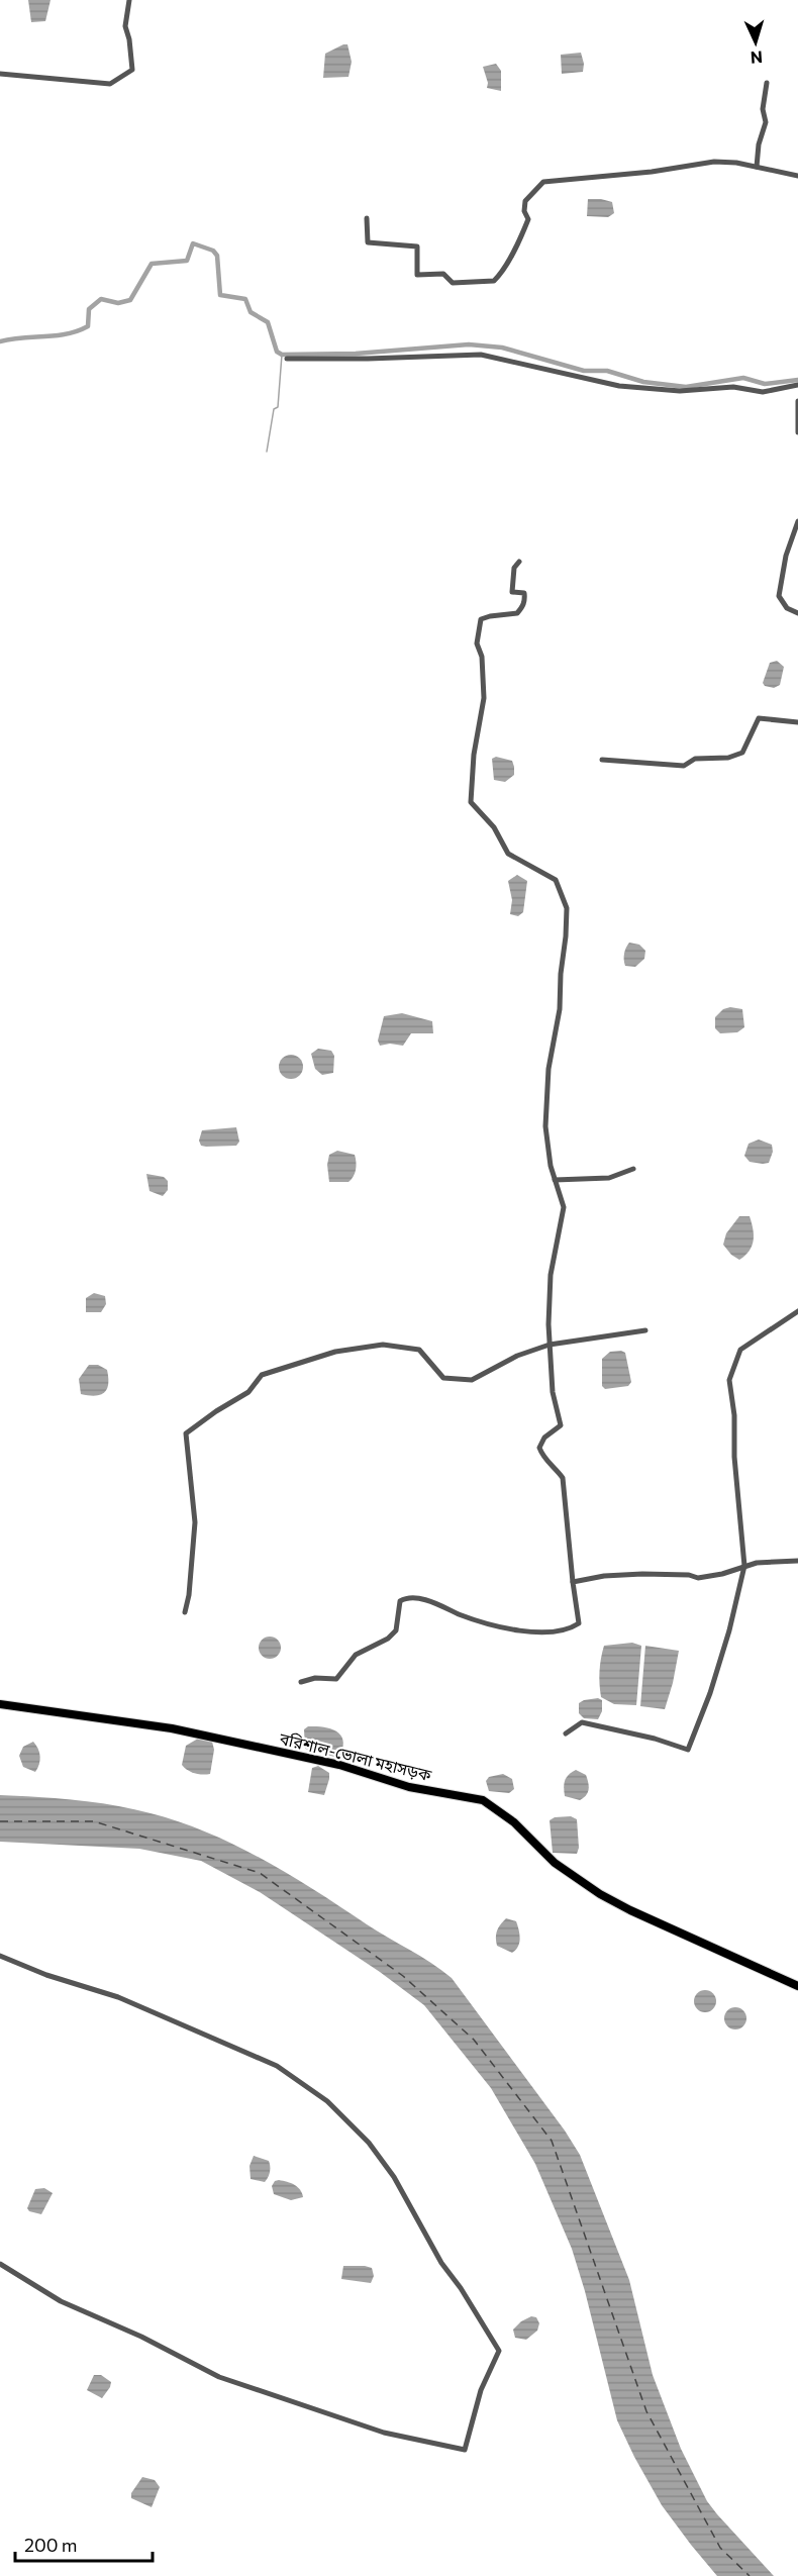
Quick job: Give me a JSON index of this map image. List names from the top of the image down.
{
  "streets": {
    "highway": ["বরিশাল-ভোলা মহাসড়ক"]
  },
  "scale_bar": "200 m",
  "north": "bottom"
}
